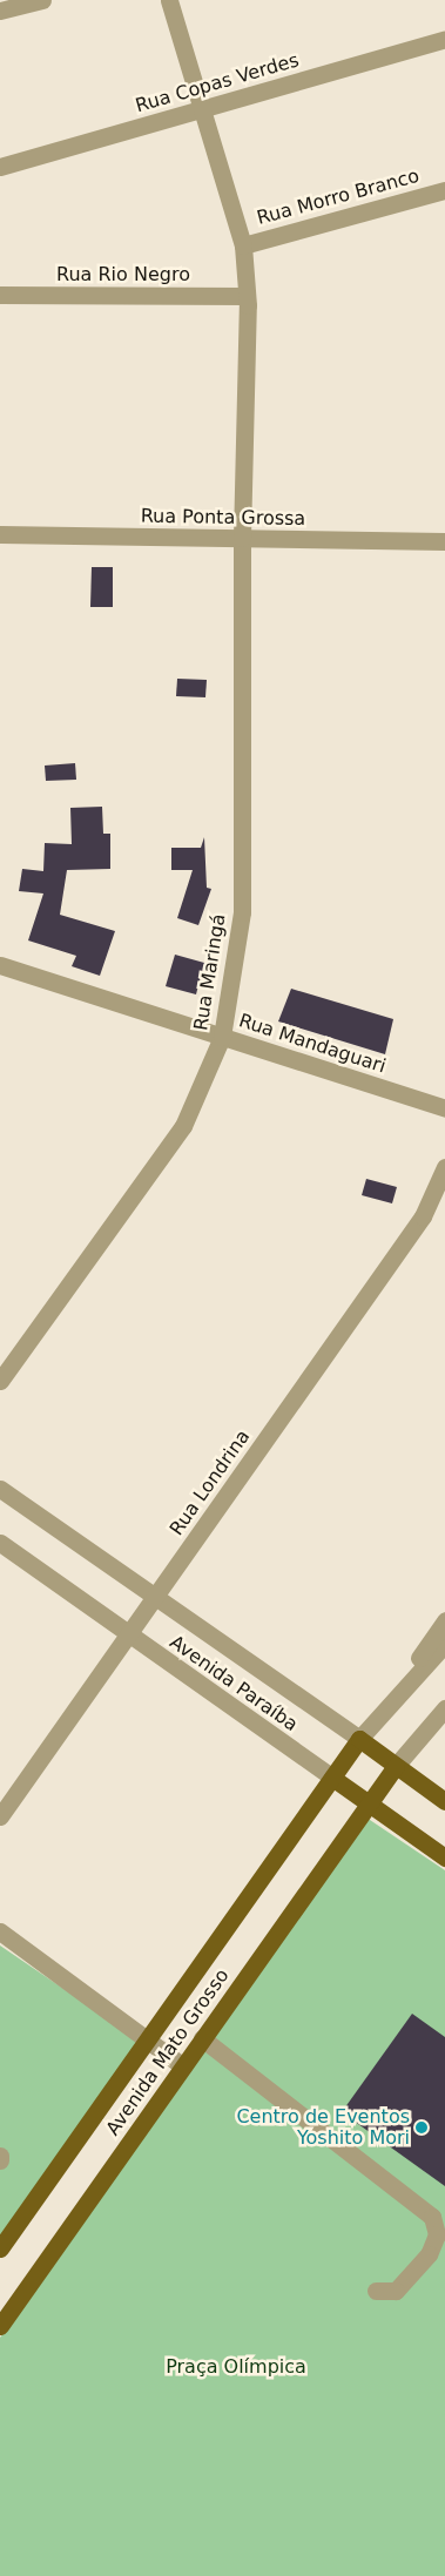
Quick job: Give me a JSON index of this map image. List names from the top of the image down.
{
  "streets": {
    "main road": ["Avenida Paraíba", "Avenida Mato Grosso"],
    "street": [
      "Rua Copas Verdes",
      "Rua Morro Branco",
      "Rua Rio Negro",
      "Rua Ponta Grossa",
      "Rua Maringá",
      "Rua Mandaguari",
      "Rua Londrina"
    ]
  },
  "crossings": [
    ["Rua Copas Verdes", "Rua Maringá"],
    ["Rua Morro Branco", "Rua Maringá"],
    ["Rua Rio Negro", "Rua Maringá"],
    ["Rua Ponta Grossa", "Rua Maringá"],
    ["Rua Maringá", "Rua Mandaguari"],
    ["Rua Londrina", "Avenida Paraíba"],
    ["Avenida Paraíba", "Avenida Mato Grosso"]
  ],
  "parks": ["Praça Olímpica"],
  "places": ["Centro de Eventos Yoshito Mori"]
}
